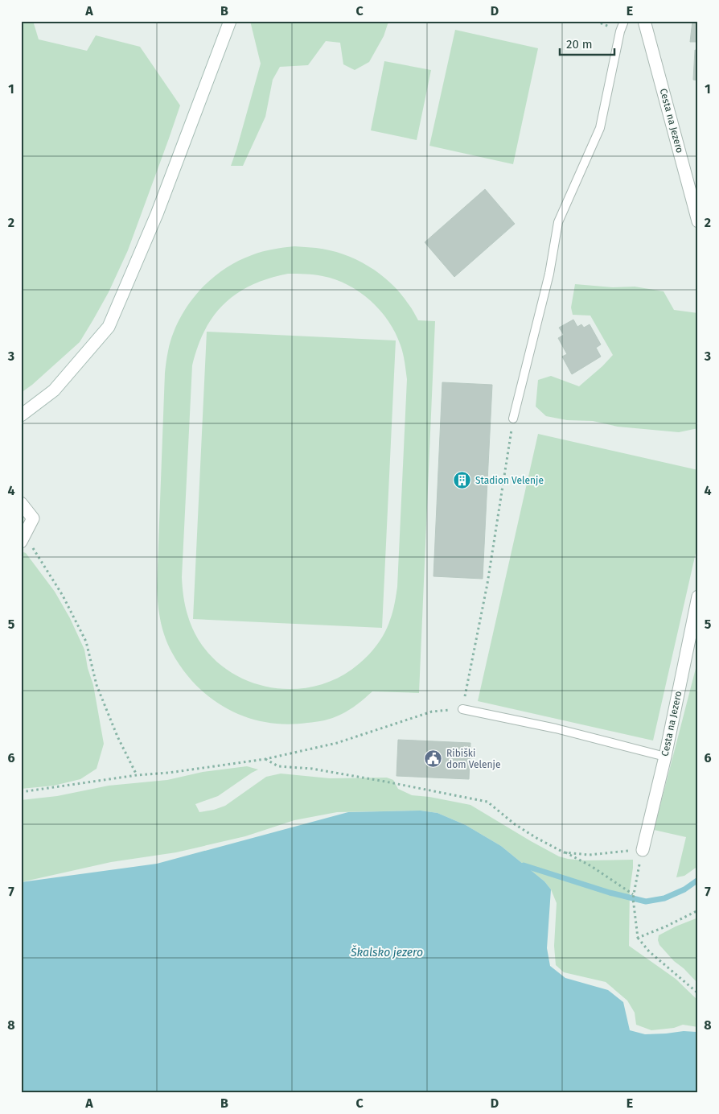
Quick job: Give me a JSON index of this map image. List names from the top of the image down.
{
  "streets": {
    "street": ["Cesta na Jezero"]
  },
  "water": ["Škalsko jezero"],
  "places": {
    "building": ["Stadion Velenje"],
    "public building": ["Ribiški dom Velenje"]
  },
  "scale_bar": "20 m",
  "grid": {
    "columns": [
      "A",
      "B",
      "C",
      "D",
      "E"
    ],
    "rows": [
      "1",
      "2",
      "3",
      "4",
      "5",
      "6",
      "7",
      "8"
    ]
  }
}
